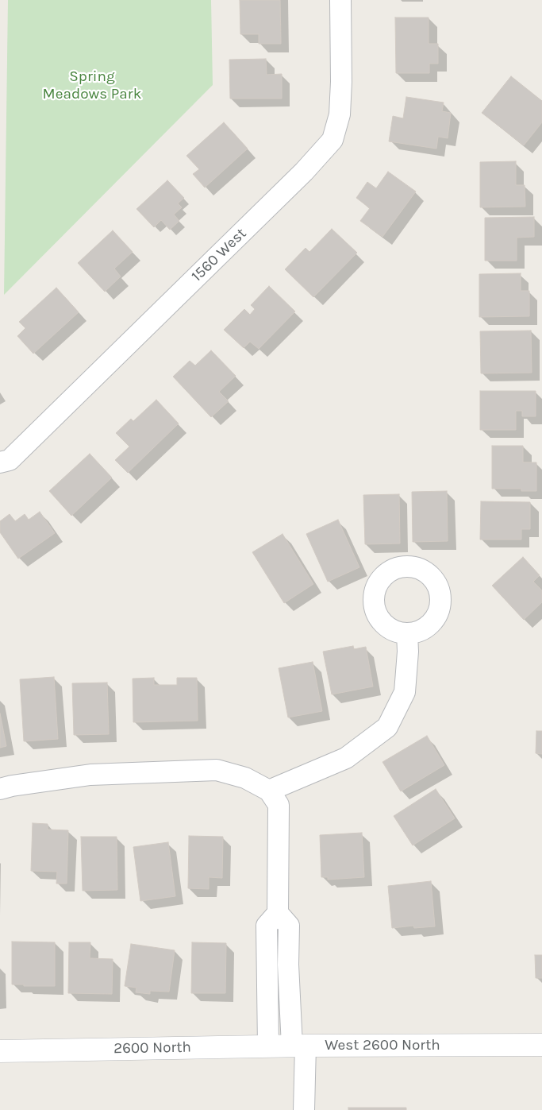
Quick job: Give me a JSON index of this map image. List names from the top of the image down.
{
  "streets": {
    "street": ["1560 West", "West 2600 North", "2600 North"]
  },
  "crossings": [
    ["West 2600 North", "2600 North"]
  ],
  "parks": ["Spring Meadows Park"]
}
